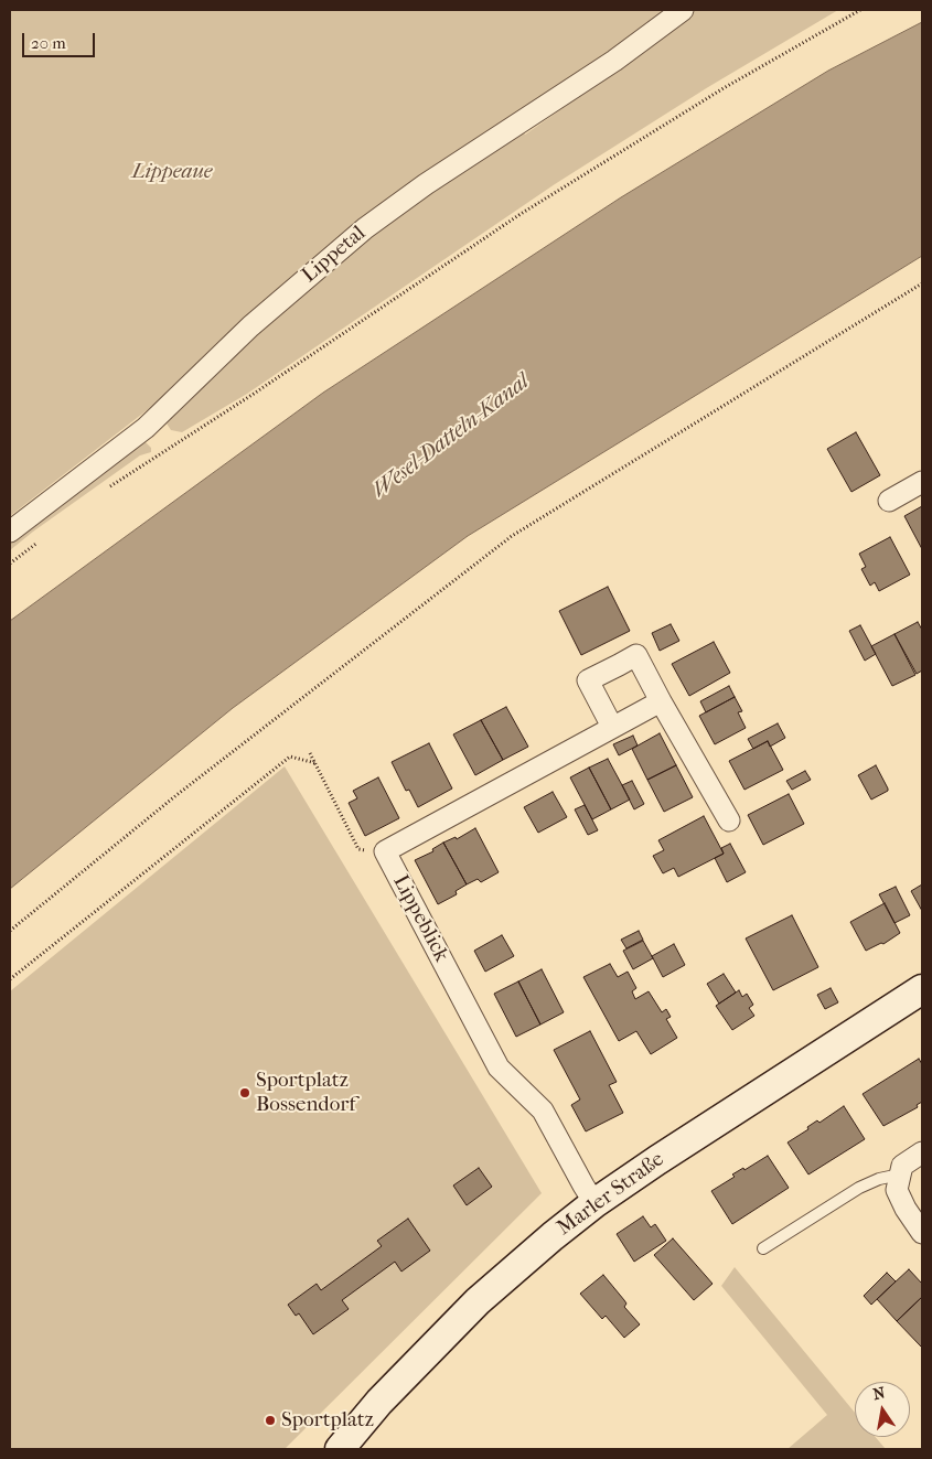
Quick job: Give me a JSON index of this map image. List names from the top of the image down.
{
  "streets": {
    "main road": ["Marler Straße"],
    "street": ["Lippetal", "Lippeblick"]
  },
  "crossings": [
    ["Lippeblick", "Marler Straße"]
  ],
  "water": ["Wesel-Datteln-Kanal"],
  "parks": ["Lippeaue"],
  "places": ["Sportplatz Bossendorf", "Sportplatz"],
  "scale_bar": "20 m",
  "north": "top"
}
